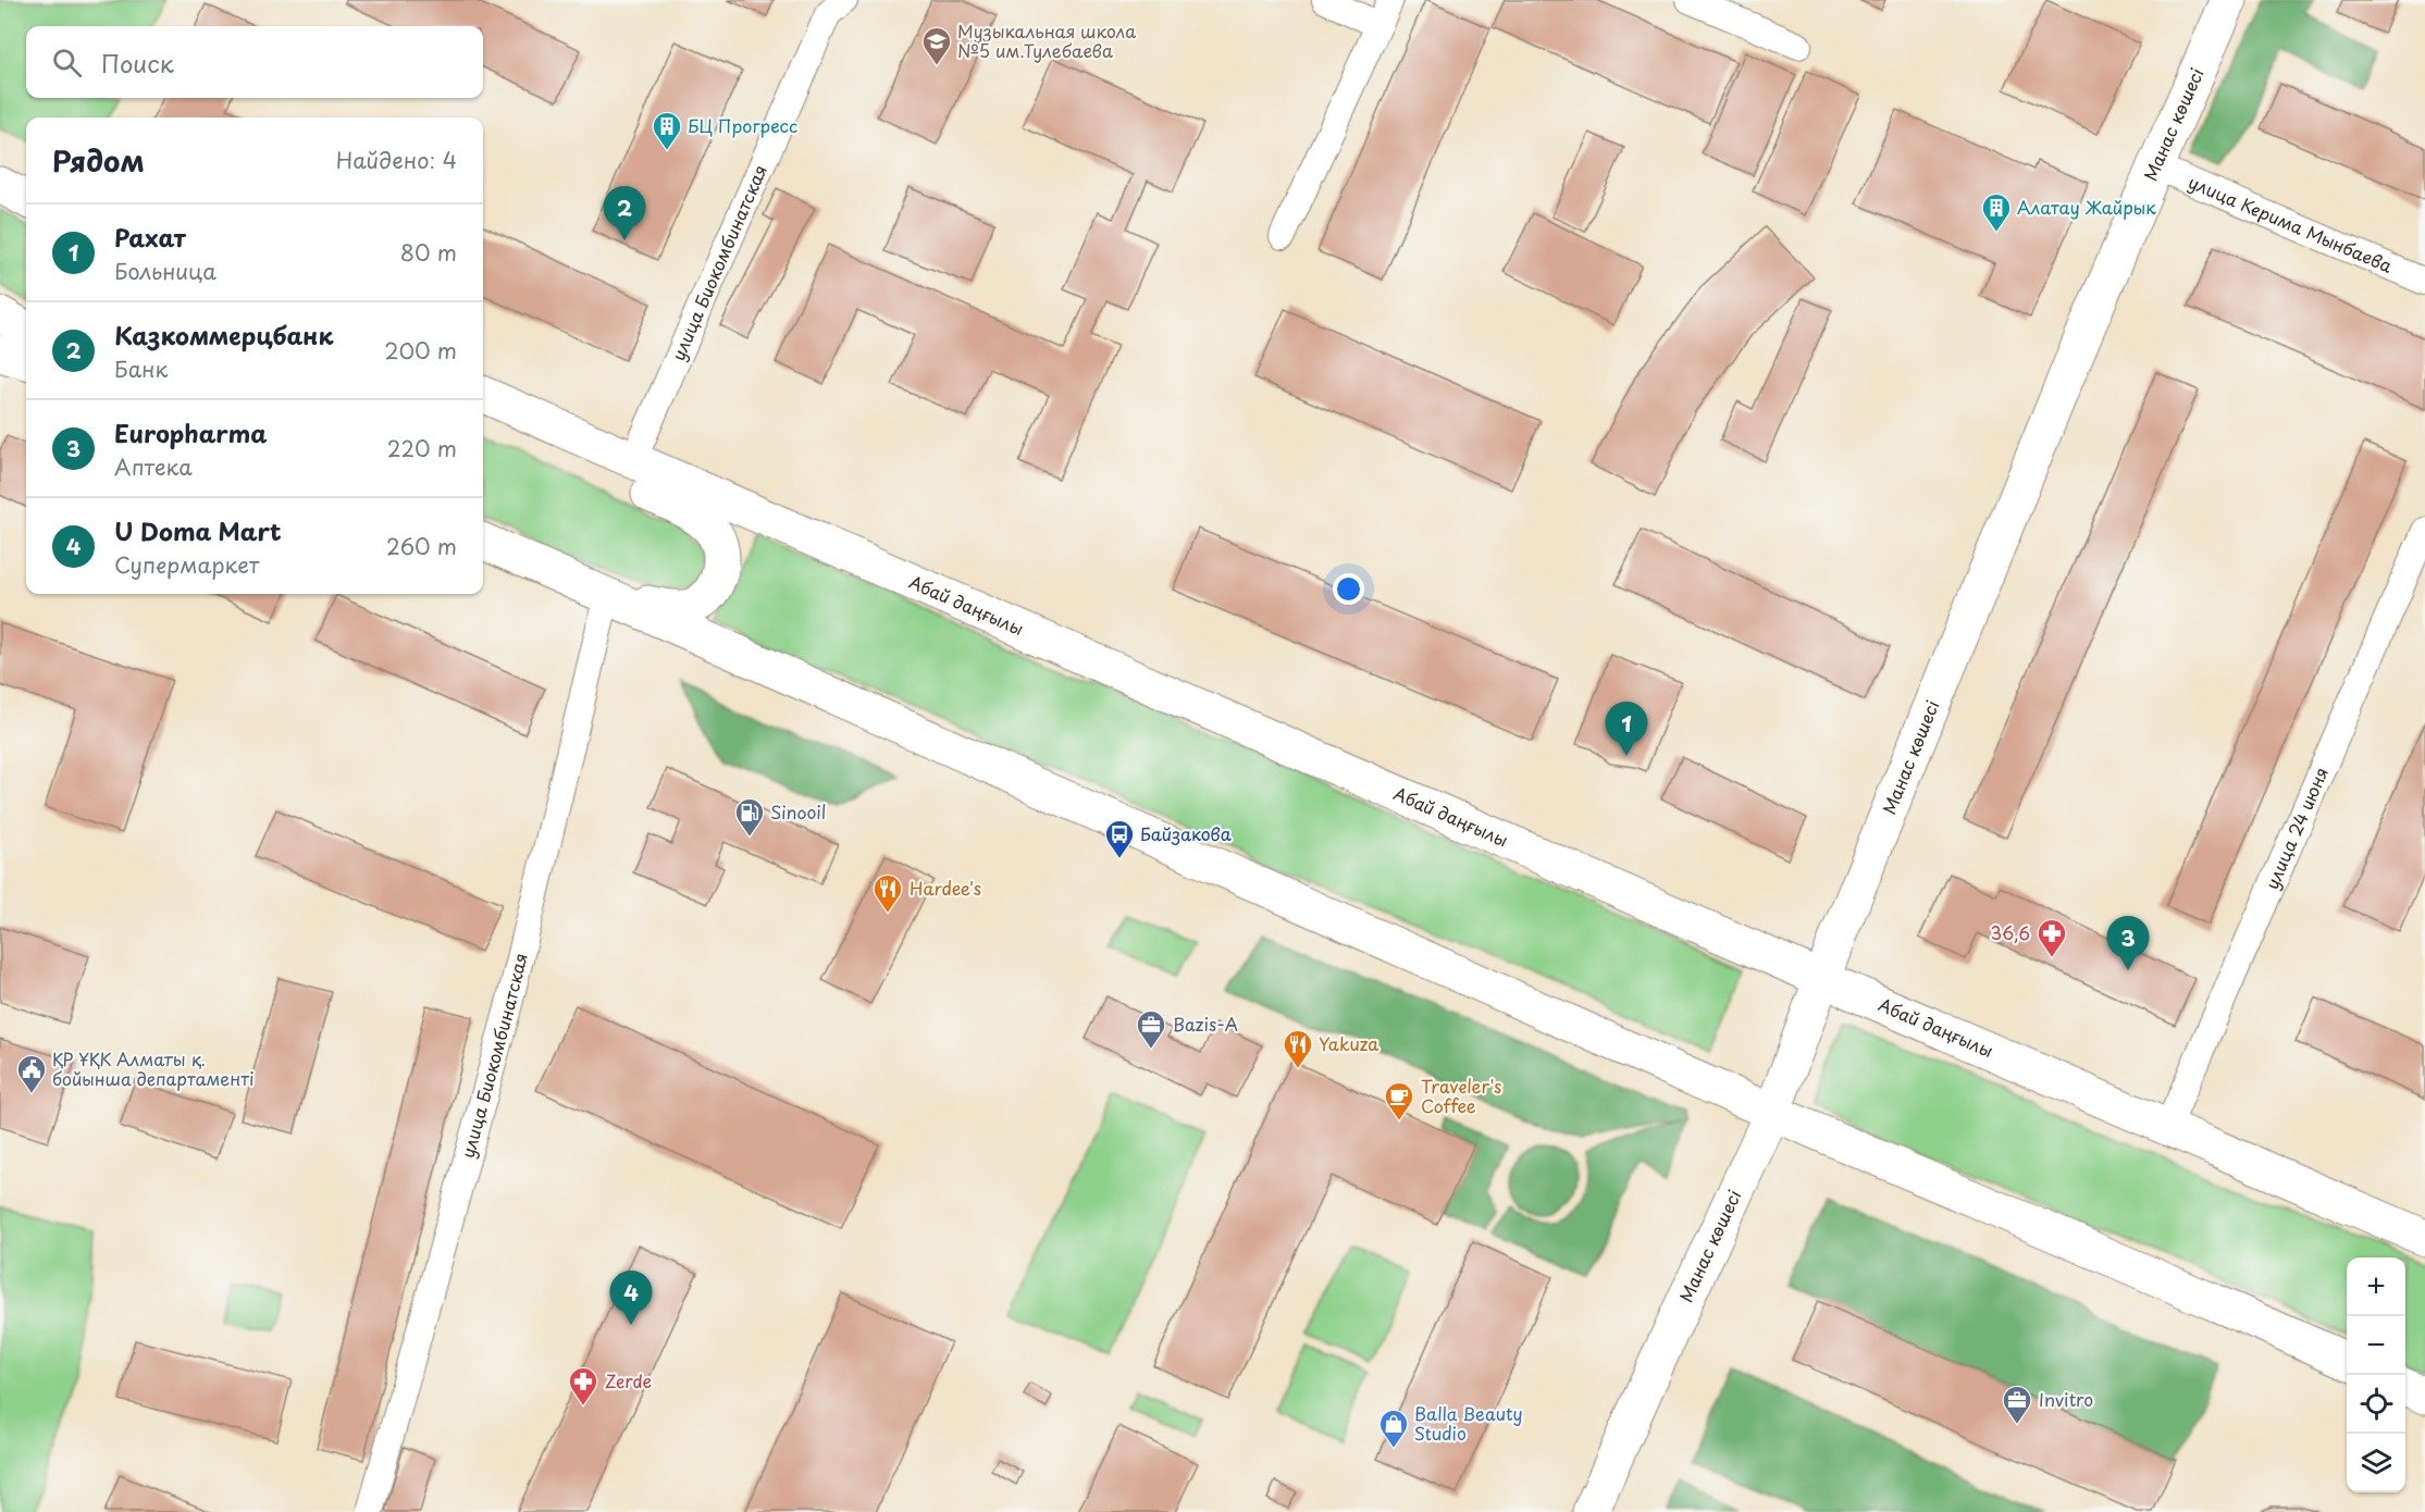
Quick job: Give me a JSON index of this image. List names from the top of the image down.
{
  "streets": {
    "main road": ["Манас көшесі", "Абай даңғылы"],
    "street": ["улица Керима Мынбаева", "улица Биокомбинатская", "улица 24 июня"]
  },
  "crossings": [
    ["Манас көшесі", "улица Керима Мынбаева"],
    ["Манас көшесі", "Абай даңғылы"],
    ["улица Биокомбинатская", "Абай даңғылы"],
    ["Абай даңғылы", "улица 24 июня"]
  ],
  "places": {
    "school or university": ["Музыкальная школа №5 им.Тулебаева"],
    "building": ["БЦ Прогресс", "Алатау Жайрык"],
    "fuel station": ["Sinooil"],
    "bus stop": ["Байзакова"],
    "restaurant": ["Hardee's", "Yakuza"],
    "pharmacy": ["36,6", "Zerde"],
    "office": ["Bazis-A", "Invitro"],
    "public building": ["ҚР ҰҚК Алматы қ. бойынша департаменті"],
    "cafe": ["Traveler's Coffee"],
    "shop": ["Balla Beauty Studio"]
  },
  "page": {
    "search": "Поиск",
    "heading": ["Рядом", "Найдено: 4"],
    "pins": [
      "2",
      "1",
      "3",
      "4"
    ],
    "list": [
      {
        "mark": "1",
        "name": "Рахат",
        "note": "Больница",
        "value": "80 m"
      },
      {
        "mark": "2",
        "name": "Казкоммерцбанк",
        "note": "Банк",
        "value": "200 m"
      },
      {
        "mark": "3",
        "name": "Europharma",
        "note": "Аптека",
        "value": "220 m"
      },
      {
        "mark": "4",
        "name": "U Doma Mart",
        "note": "Супермаркет",
        "value": "260 m"
      }
    ],
    "map_buttons": ["+", "−"]
  }
}
